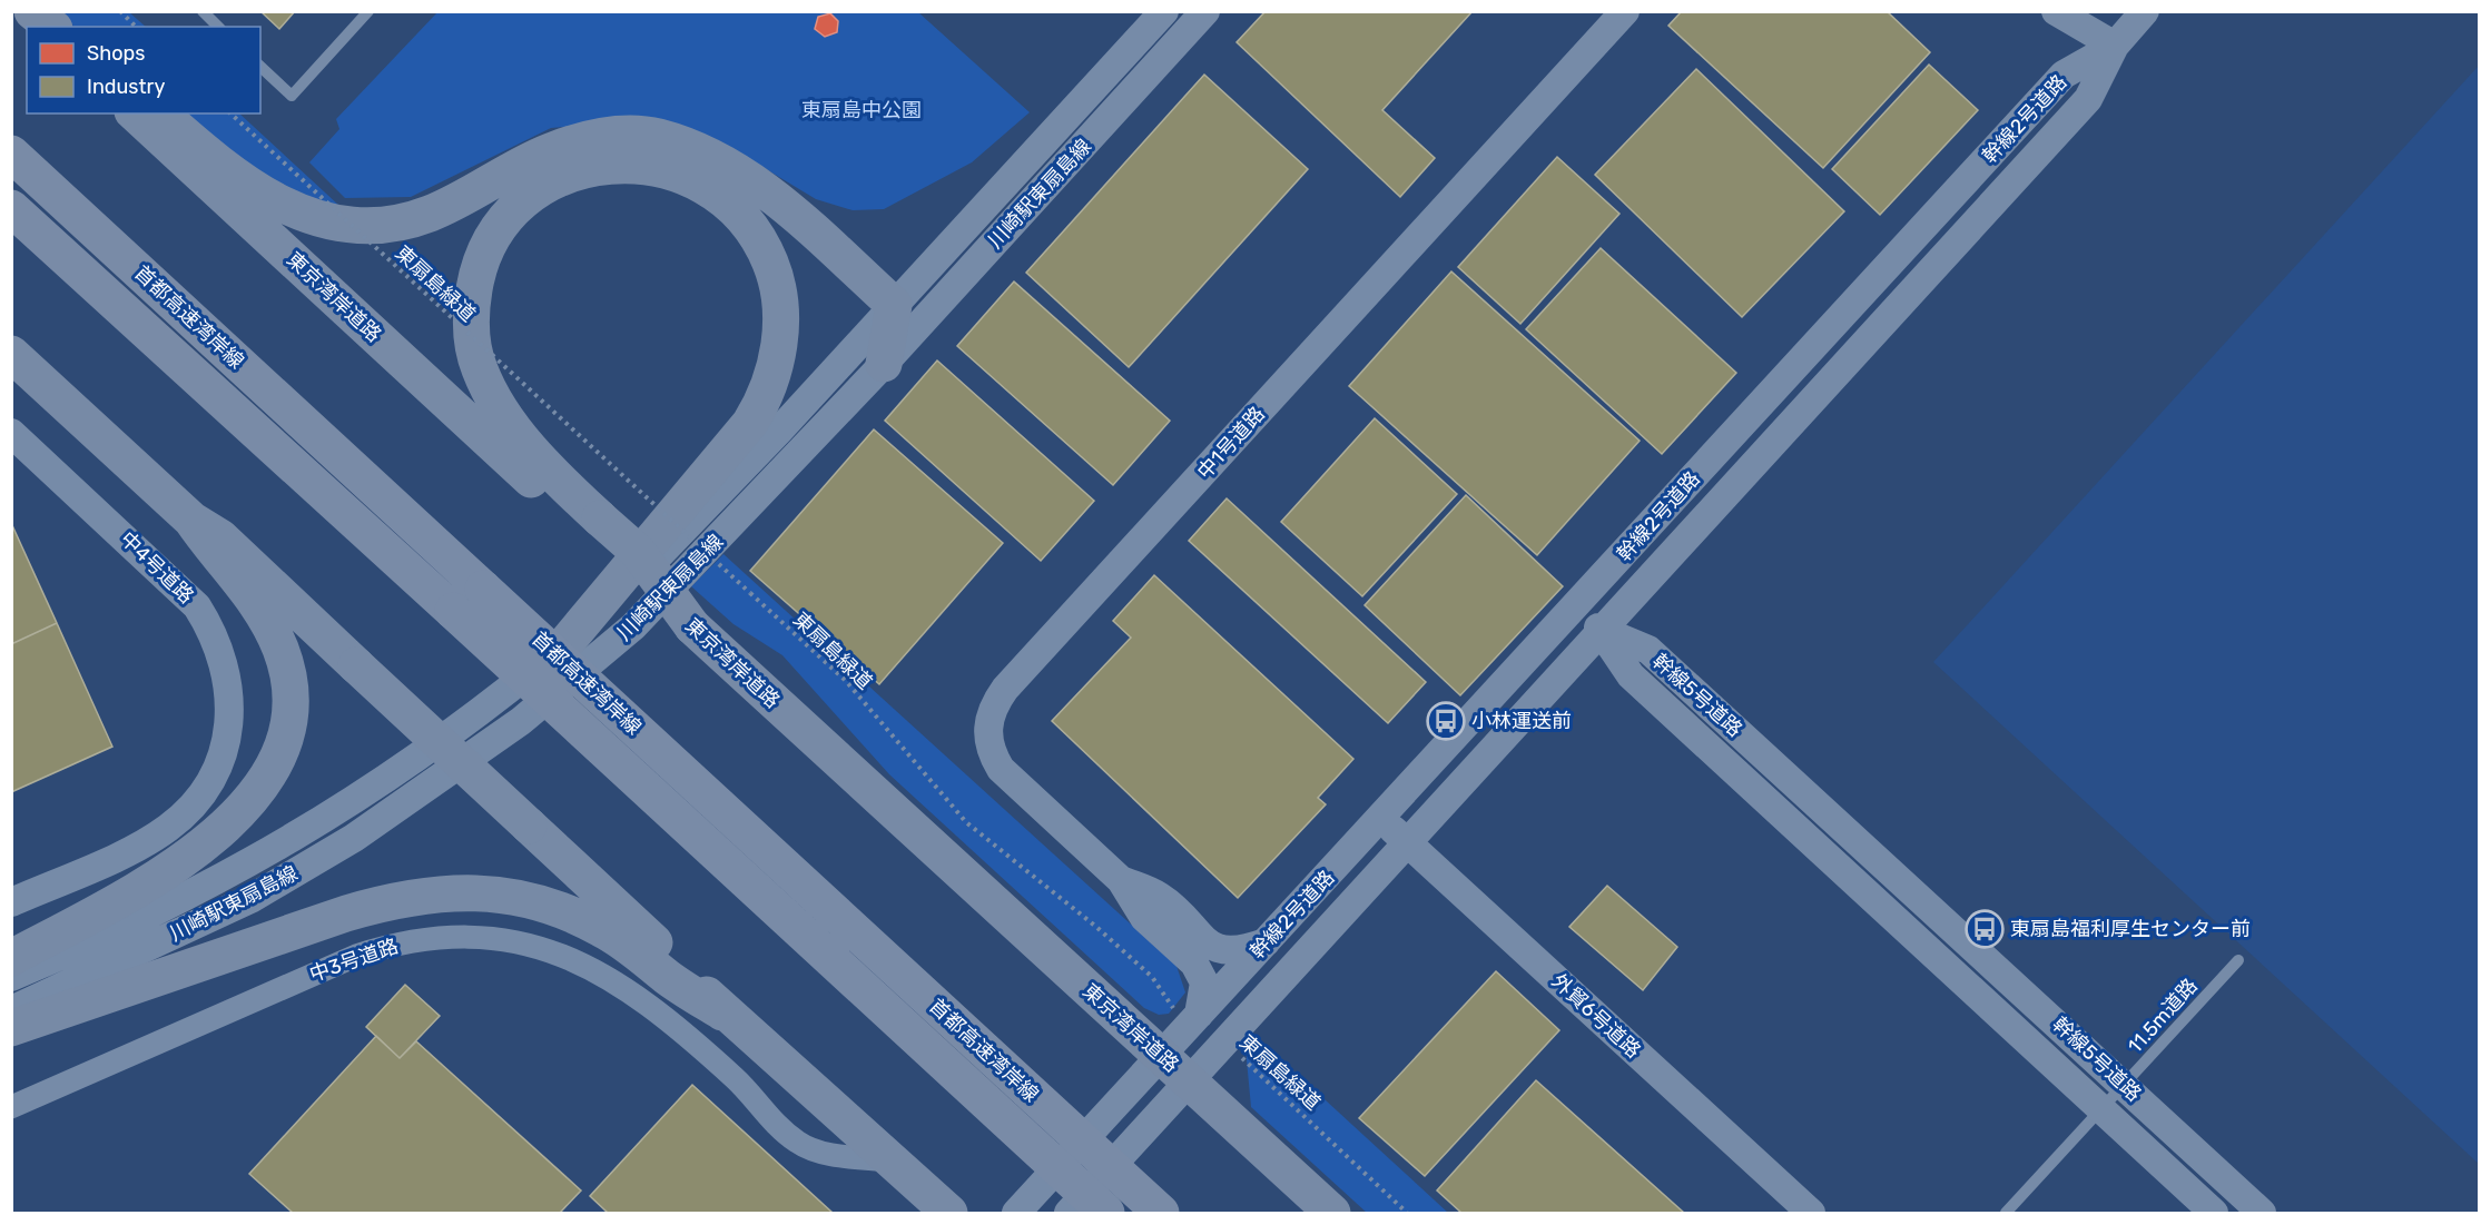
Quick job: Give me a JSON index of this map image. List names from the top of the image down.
{
  "streets": {
    "highway": ["東京湾岸道路", "首都高速湾岸線"],
    "street": [
      "幹線2号道路",
      "川崎駅東扇島線",
      "中1号道路",
      "中4号道路",
      "幹線5号道路",
      "中3号道路",
      "外貿6号道路"
    ],
    "lane": ["11.5m道路"],
    "path": ["東扇島緑道"]
  },
  "crossings": [
    ["幹線2号道路", "東扇島緑道"],
    ["幹線2号道路", "東京湾岸道路"],
    ["幹線2号道路", "中1号道路"],
    ["幹線2号道路", "幹線5号道路"],
    ["幹線2号道路", "外貿6号道路"],
    ["東扇島緑道", "中1号道路"],
    ["幹線5号道路", "11.5m道路"]
  ],
  "parks": ["東扇島中公園"],
  "places": {
    "bus stop": ["小林運送前", "東扇島福利厚生センター前"]
  },
  "legend": ["Shops", "Industry"]
}
